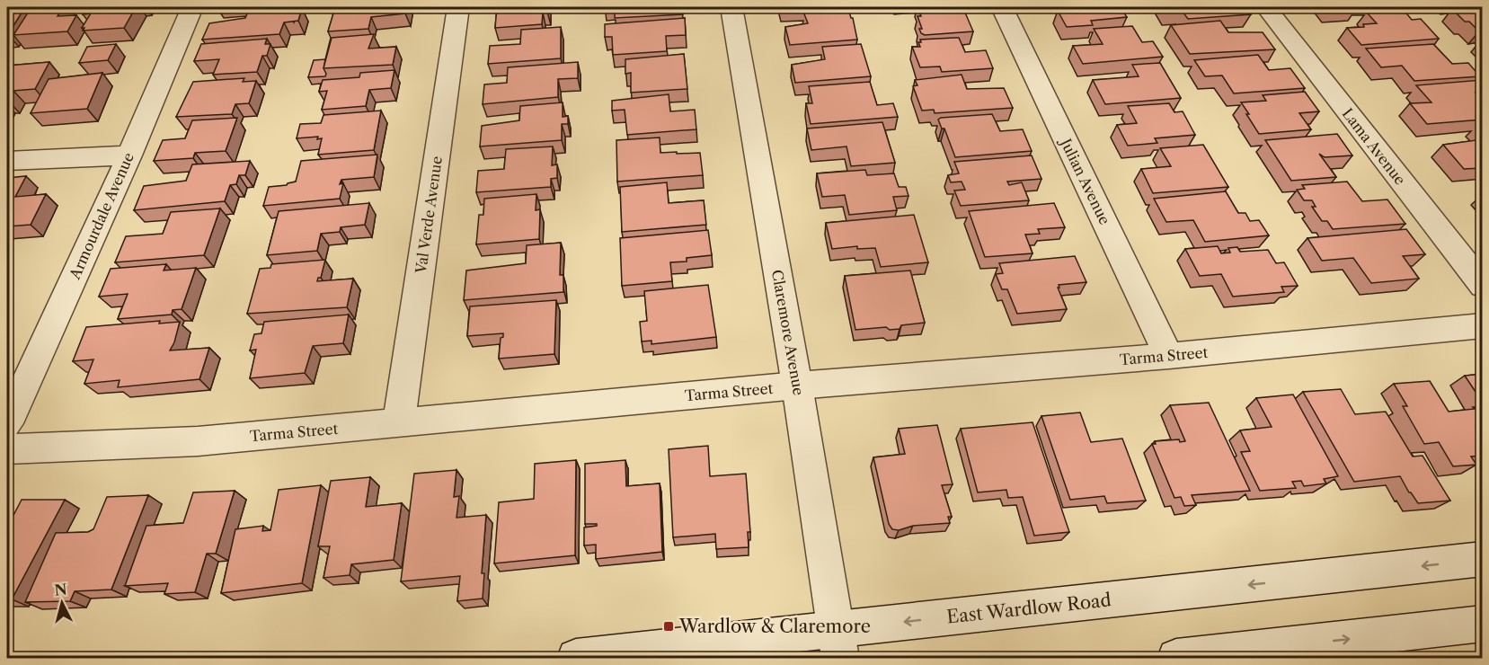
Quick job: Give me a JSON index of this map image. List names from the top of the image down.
{
  "streets": {
    "street": [
      "Lama Avenue",
      "Julian Avenue",
      "Val Verde Avenue",
      "Armourdale Avenue",
      "Claremore Avenue",
      "Tarma Street",
      "East Wardlow Road"
    ]
  },
  "crossings": [
    ["Julian Avenue", "Tarma Street"],
    ["Val Verde Avenue", "Tarma Street"],
    ["Claremore Avenue", "Tarma Street"],
    ["Claremore Avenue", "East Wardlow Road"]
  ],
  "places": {
    "transit": ["Wardlow & Claremore"]
  },
  "north": "top"
}
